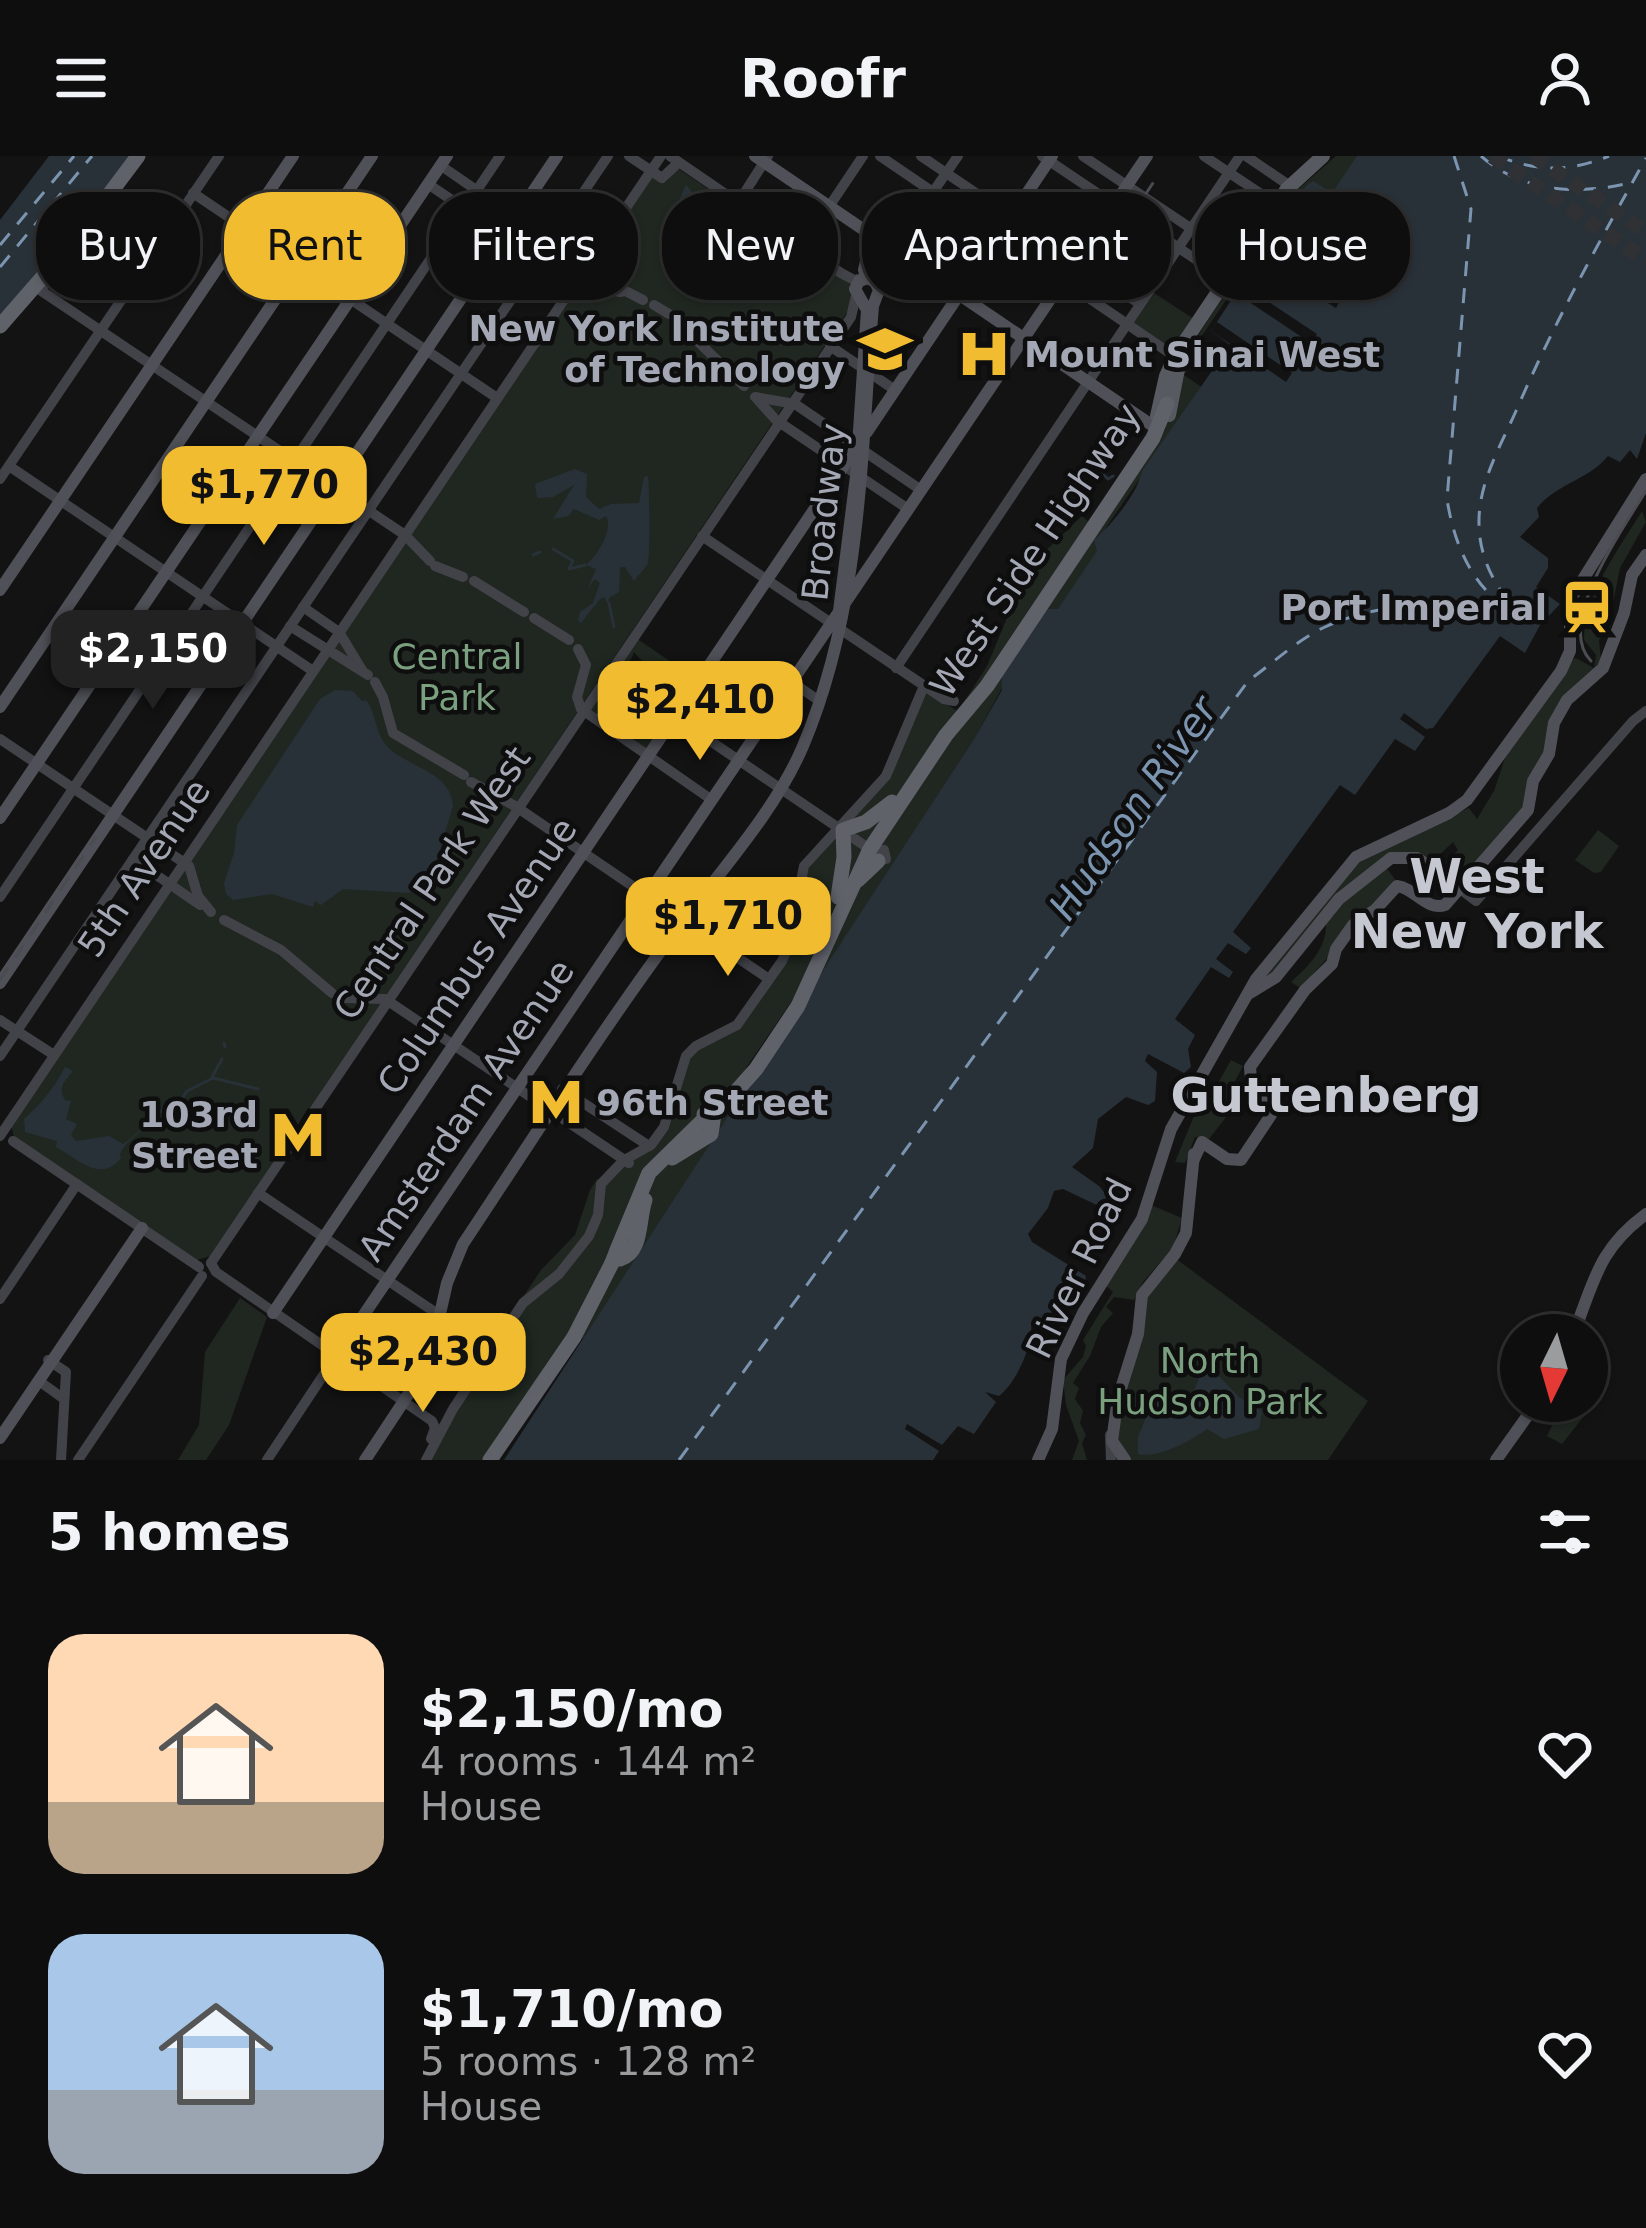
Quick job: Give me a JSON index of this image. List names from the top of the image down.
{
  "streets": {
    "highway": ["West Side Highway"],
    "main road": [
      "Broadway",
      "5th Avenue",
      "Central Park West",
      "Columbus Avenue",
      "Amsterdam Avenue",
      "River Road"
    ]
  },
  "crossings": [
    ["Broadway", "Columbus Avenue"],
    ["Broadway", "Amsterdam Avenue"]
  ],
  "districts": ["West New York", "Guttenberg"],
  "water": ["Hudson River"],
  "parks": ["Central Park", "North Hudson Park"],
  "places": {
    "school or university": ["New York Institute of Technology"],
    "hospital": ["Mount Sinai West"],
    "station": ["Port Imperial"],
    "metro station": ["96th Street", "103rd Street"]
  },
  "north": "bottom",
  "page": {
    "header": "Roofr",
    "chip": [
      "Buy",
      "Rent",
      "Filters",
      "New",
      "Apartment",
      "House"
    ],
    "price": [
      "$1,770",
      "$2,150",
      "$2,410",
      "$1,710",
      "$2,430"
    ],
    "heading": "5 homes",
    "list": [
      {
        "name": "$2,150/mo",
        "note": "4 rooms · 144 m² · House"
      },
      {
        "name": "$1,710/mo",
        "note": "5 rooms · 128 m² · House"
      }
    ]
  }
}
